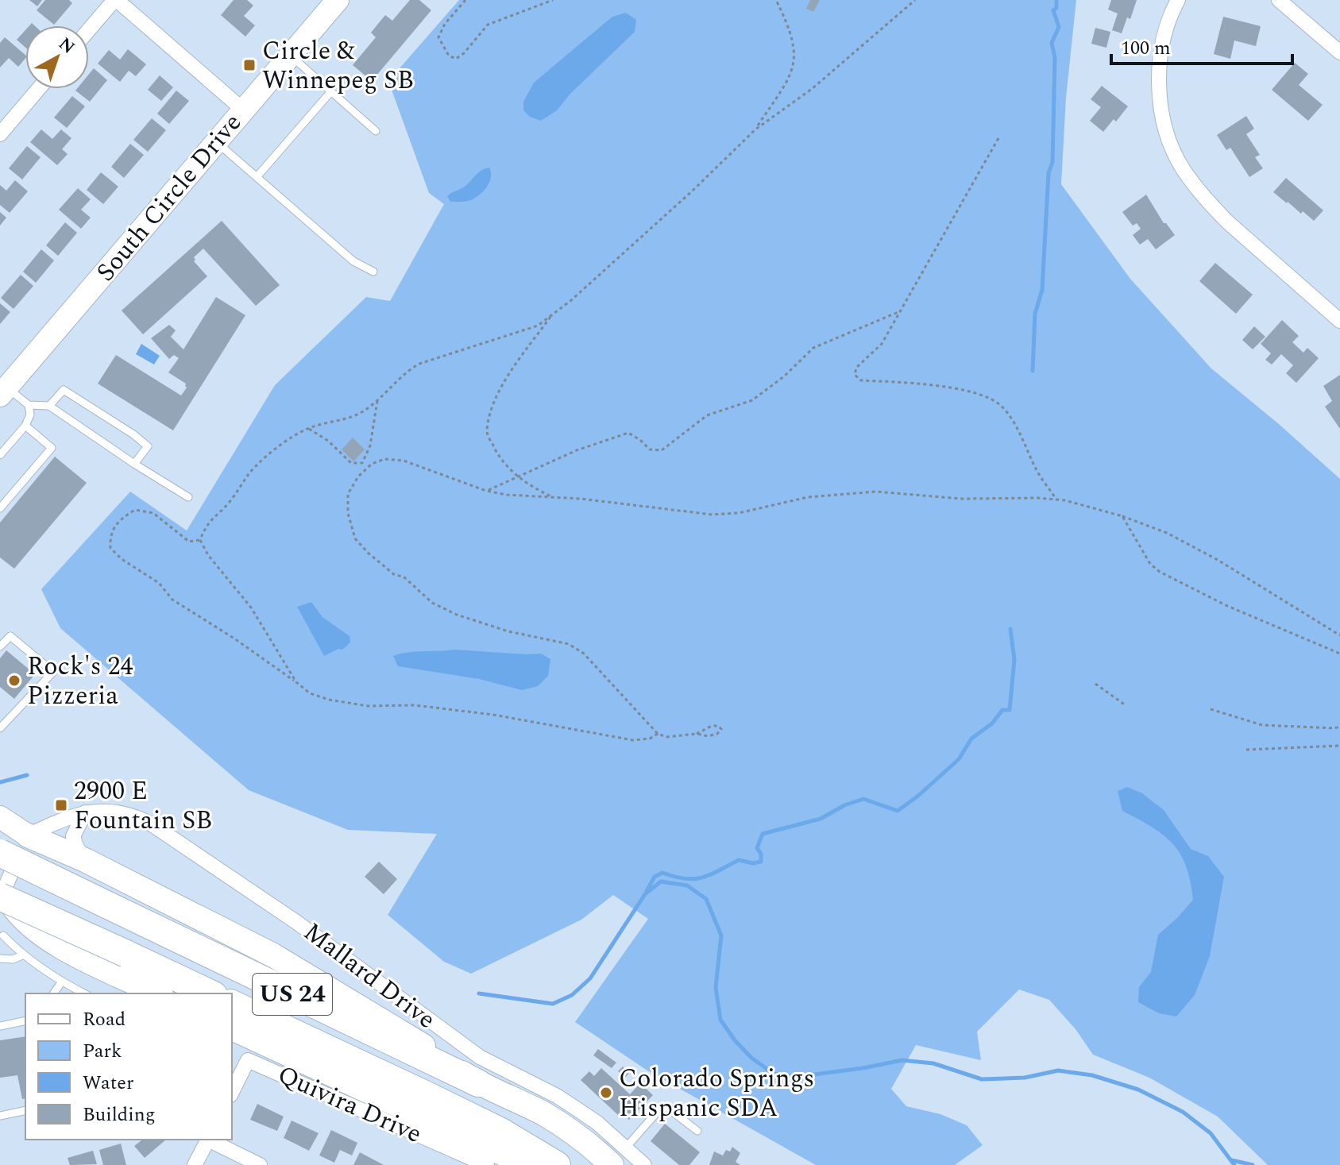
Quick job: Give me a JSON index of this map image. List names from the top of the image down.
{
  "streets": {
    "highway": ["US 24"],
    "main road": ["South Circle Drive"],
    "street": ["Mallard Drive", "Quivira Drive"]
  },
  "crossings": [
    ["Mallard Drive", "US 24"]
  ],
  "places": {
    "transit": ["Circle & Winnepeg SB", "2900 E Fountain SB"],
    "other": ["Rock's 24 Pizzeria", "Colorado Springs Hispanic SDA"]
  },
  "legend": [
    "Road",
    "Park",
    "Water",
    "Building"
  ],
  "scale_bar": "100 m",
  "north": "top right"
}
